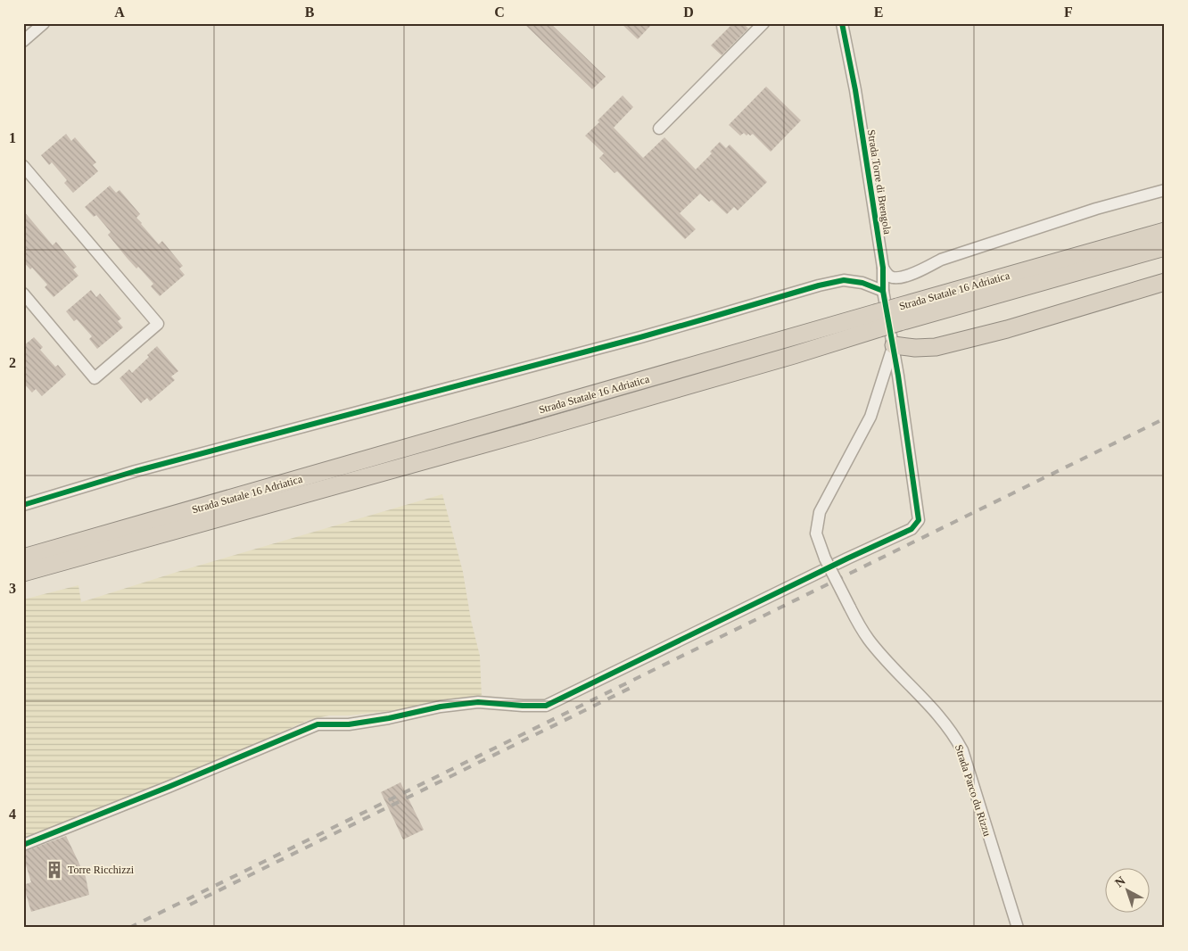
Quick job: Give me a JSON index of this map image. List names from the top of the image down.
{
  "streets": {
    "highway": ["Strada Statale 16 Adriatica"],
    "street": ["Strada Torre di Brengola", "Strada Parco du Rizzu"]
  },
  "crossings": [
    ["Strada Torre di Brengola", "Strada Parco du Rizzu"]
  ],
  "places": {
    "building": ["Torre Ricchizzi"]
  },
  "north": "top left",
  "grid": {
    "columns": [
      "A",
      "B",
      "C",
      "D",
      "E",
      "F"
    ],
    "rows": [
      "1",
      "2",
      "3",
      "4"
    ]
  }
}
